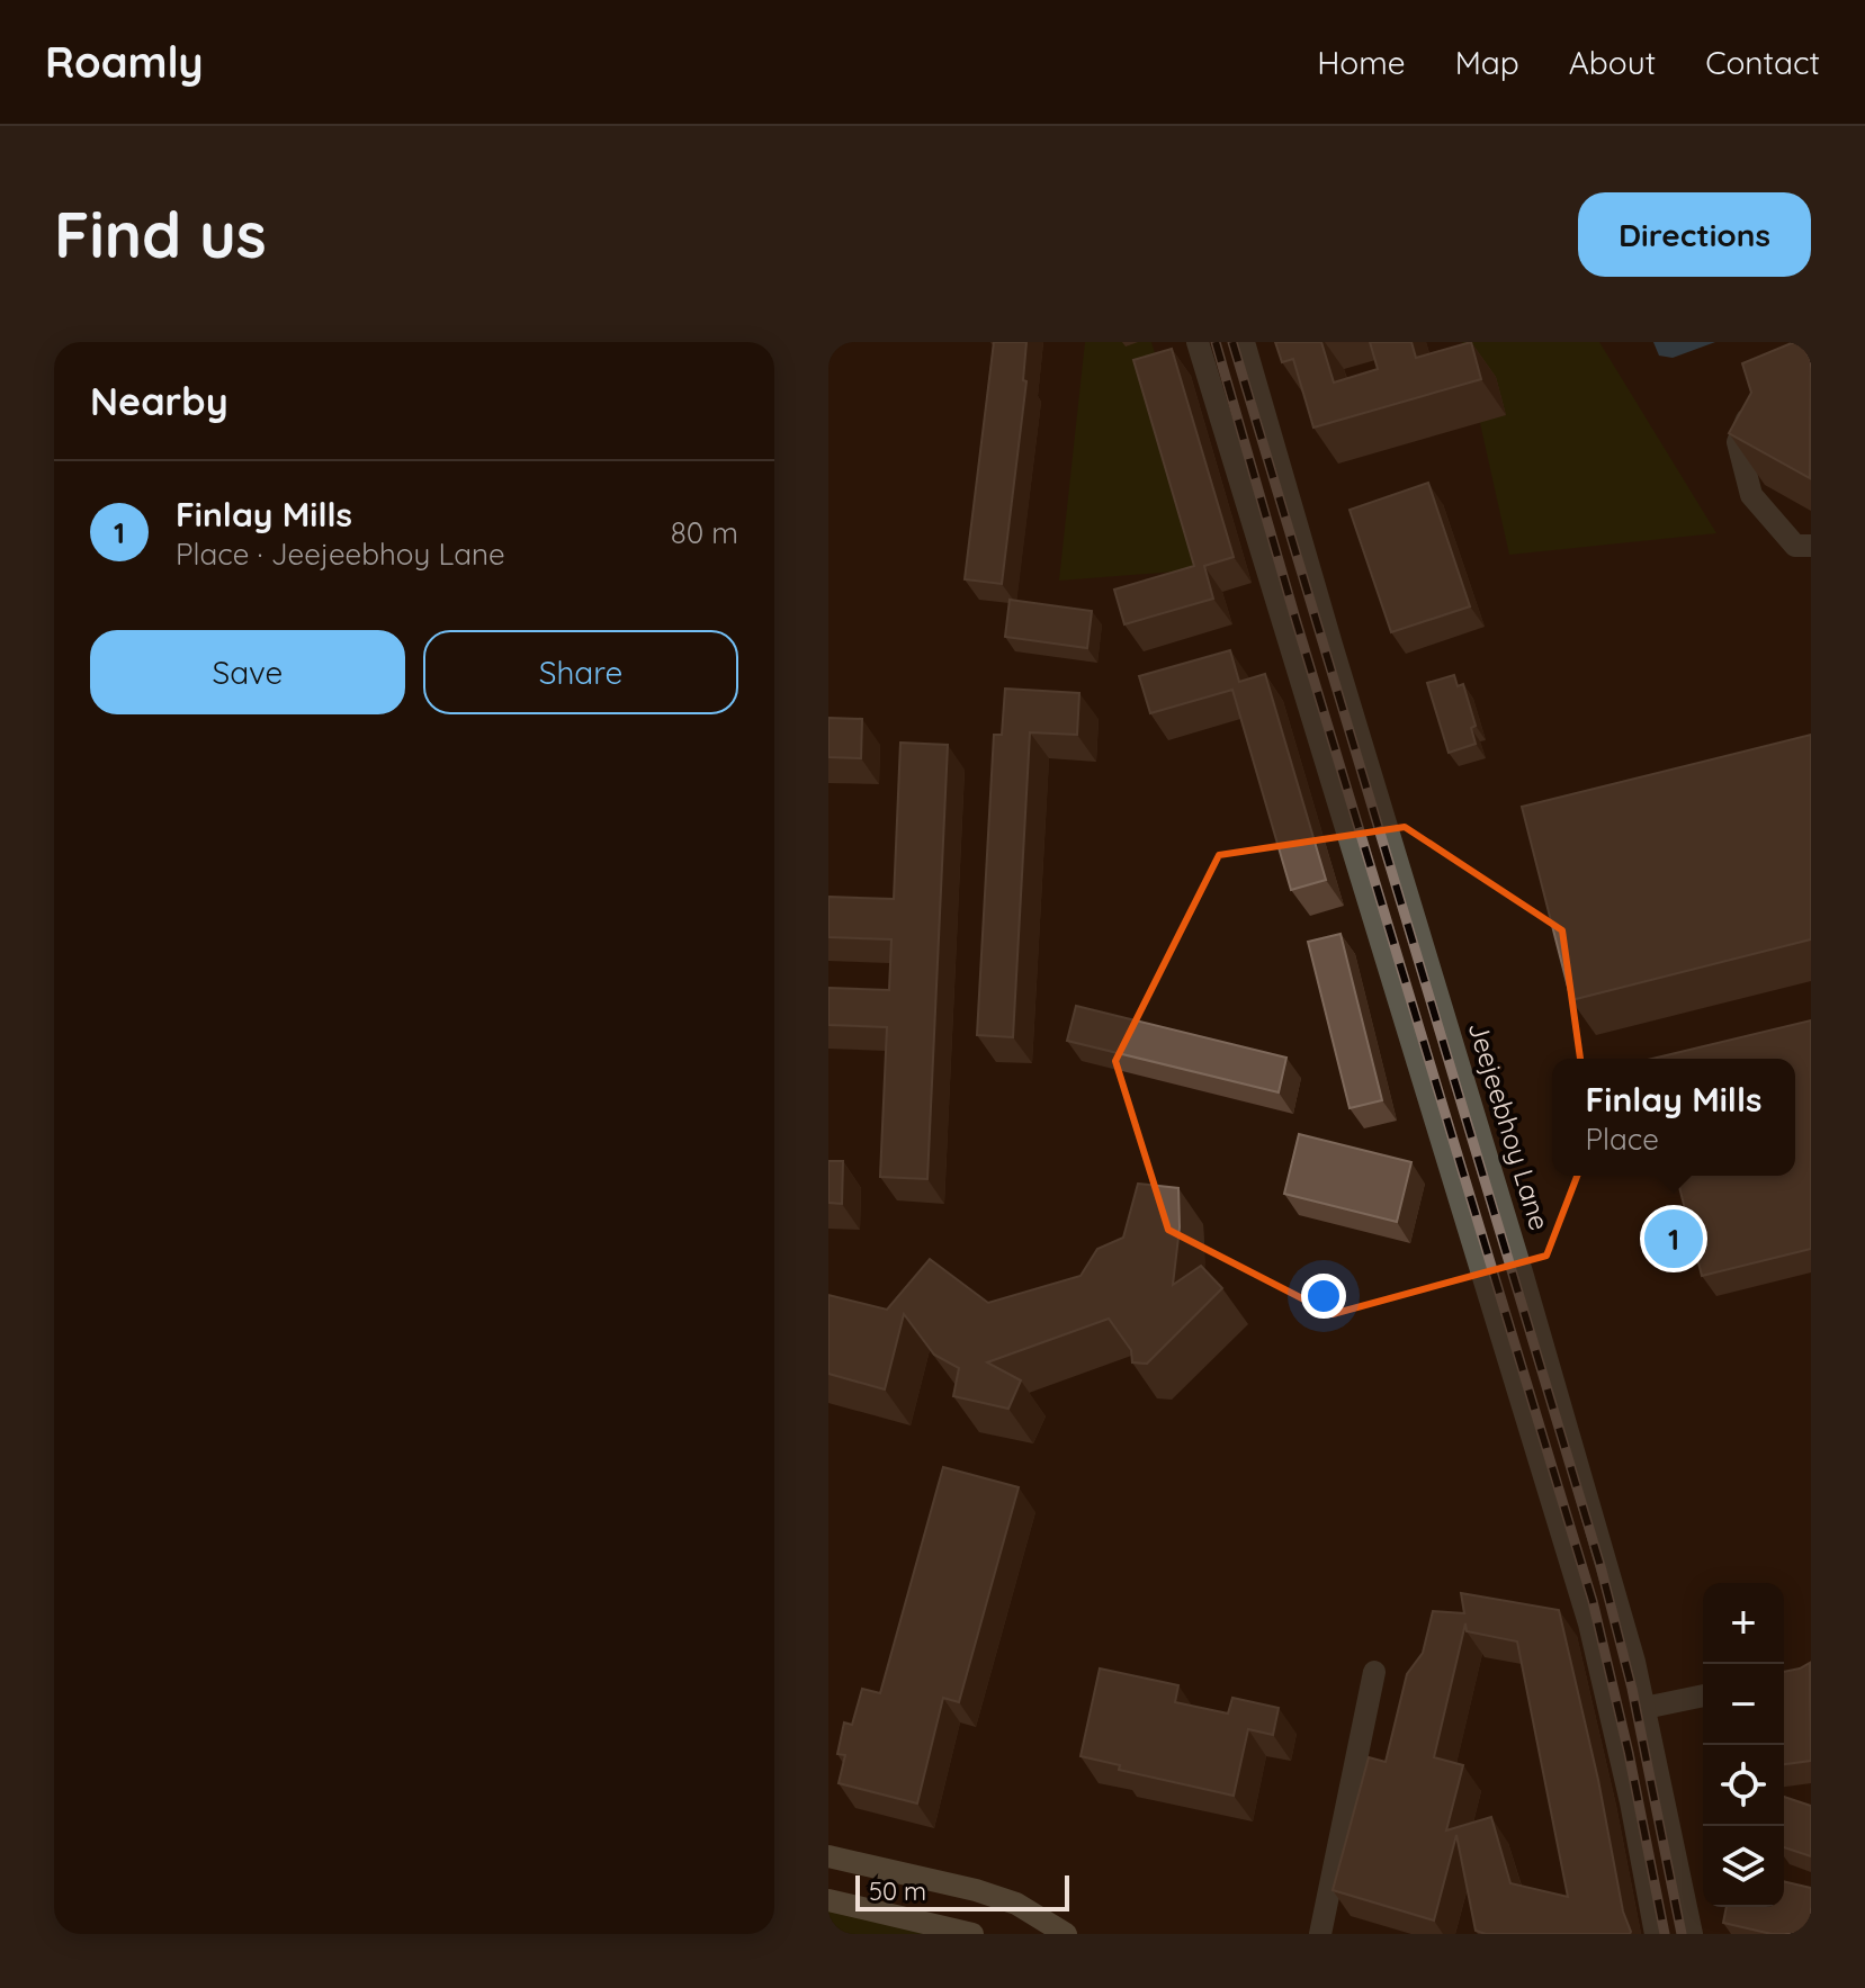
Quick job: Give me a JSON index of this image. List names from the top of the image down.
{
  "streets": {
    "street": ["Jeejeebhoy Lane"]
  },
  "scale_bar": "50 m",
  "page": {
    "header": "Roamly",
    "nav": [
      "Home",
      "Map",
      "About",
      "Contact"
    ],
    "buttons": [
      "Directions",
      ["Save", "Share"]
    ],
    "title": "Find us",
    "heading": "Nearby",
    "list": [
      {
        "mark": "1",
        "name": "Finlay Mills",
        "note": "Place · Jeejeebhoy Lane",
        "value": "80 m"
      }
    ],
    "popup": ["Finlay Mills", "Place"],
    "pins": "1",
    "map_buttons": ["+", "−"],
    "scale": "50 m"
  }
}
